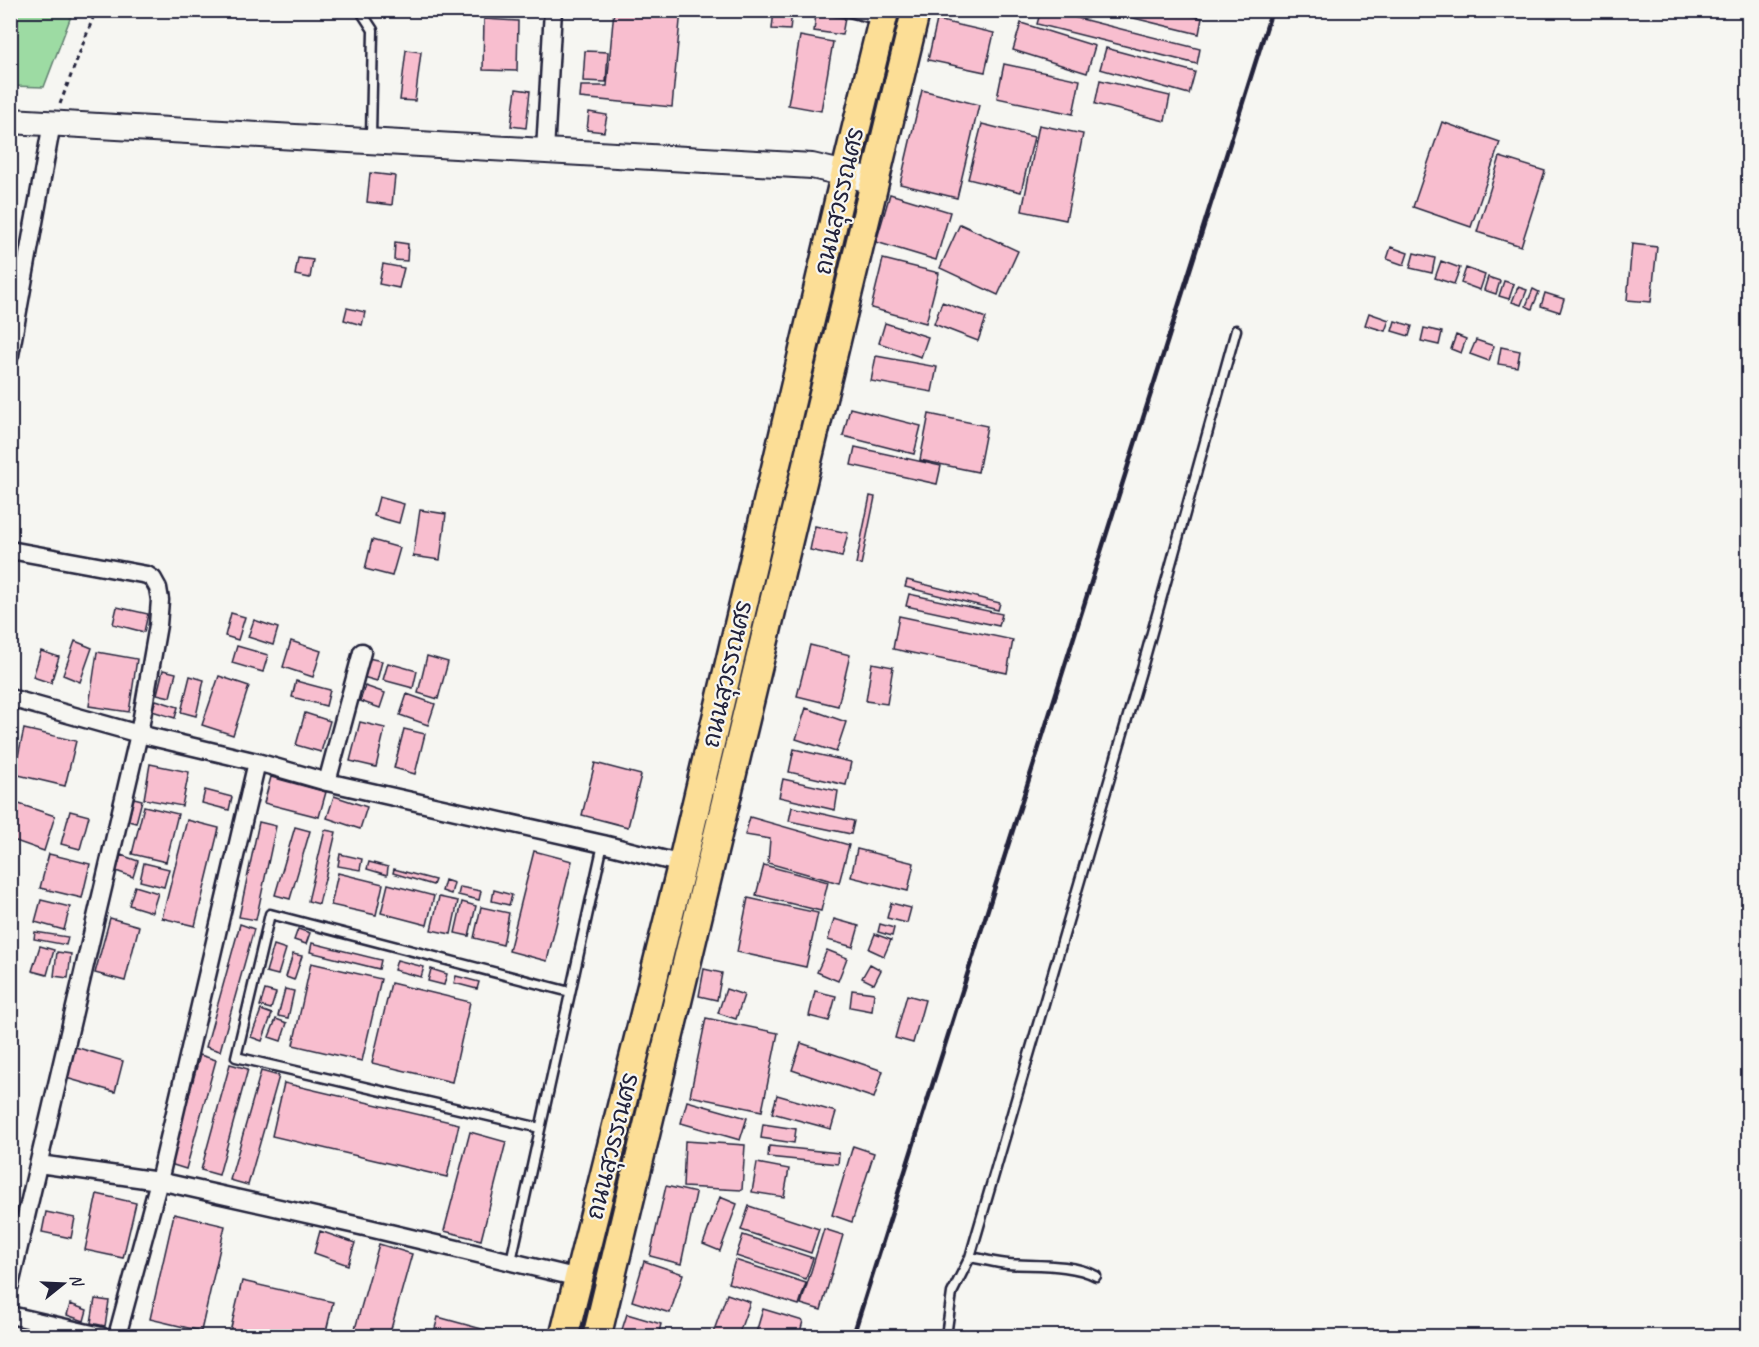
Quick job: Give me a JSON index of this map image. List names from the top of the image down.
{
  "streets": {
    "main road": ["ถนนสุวรรณศร"]
  },
  "north": "right"
}
